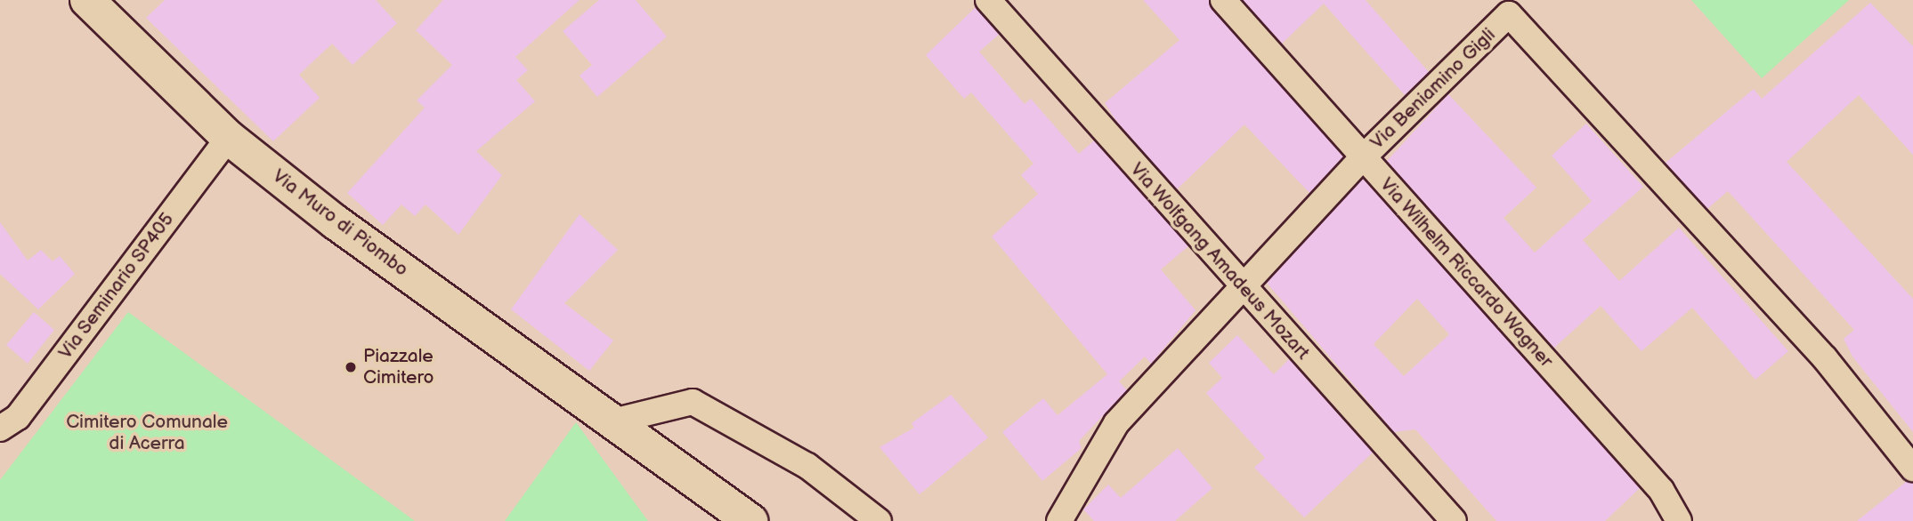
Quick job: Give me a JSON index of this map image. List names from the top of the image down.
{
  "streets": {
    "street": [
      "Via Beniamino Gigli",
      "Via Muro di Piombo",
      "Via Wolfgang Amadeus Mozart",
      "Via Wilhelm Riccardo Wagner",
      "Via Seminario SP405"
    ]
  },
  "crossings": [
    ["Via Beniamino Gigli", "Via Wolfgang Amadeus Mozart"],
    ["Via Beniamino Gigli", "Via Wilhelm Riccardo Wagner"],
    ["Via Muro di Piombo", "Via Seminario SP405"]
  ],
  "parks": ["Cimitero Comunale di Acerra"],
  "places": ["Piazzale Cimitero"]
}
